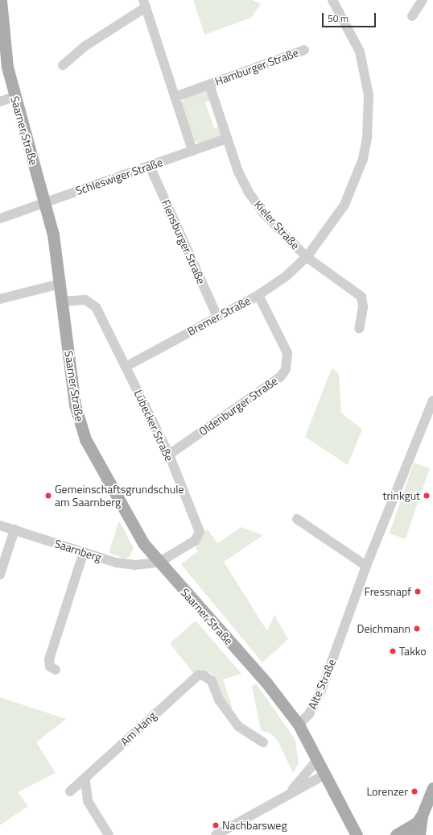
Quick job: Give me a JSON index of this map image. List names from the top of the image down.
{
  "streets": {
    "main road": ["Saarner Straße"],
    "street": [
      "Hamburger Straße",
      "Schleswiger Straße",
      "Kieler Straße",
      "Flensburger Straße",
      "Bremer Straße",
      "Oldenburger Straße",
      "Lübecker Straße",
      "Saarnberg",
      "Alte Straße",
      "Am Hang"
    ]
  },
  "crossings": [
    ["Hamburger Straße", "Kieler Straße"],
    ["Saarner Straße", "Schleswiger Straße"],
    ["Saarner Straße", "Lübecker Straße"],
    ["Saarner Straße", "Saarnberg"],
    ["Saarner Straße", "Alte Straße"],
    ["Schleswiger Straße", "Flensburger Straße"],
    ["Kieler Straße", "Bremer Straße"],
    ["Flensburger Straße", "Bremer Straße"],
    ["Bremer Straße", "Oldenburger Straße"],
    ["Bremer Straße", "Lübecker Straße"],
    ["Oldenburger Straße", "Lübecker Straße"],
    ["Lübecker Straße", "Saarnberg"]
  ],
  "places": [
    "Gemeinschaftsgrundschule am Saarnberg",
    "trinkgut",
    "Fressnapf",
    "Deichmann",
    "Takko",
    "Lorenzer",
    "Nachbarsweg"
  ],
  "scale_bar": "50 m"
}
